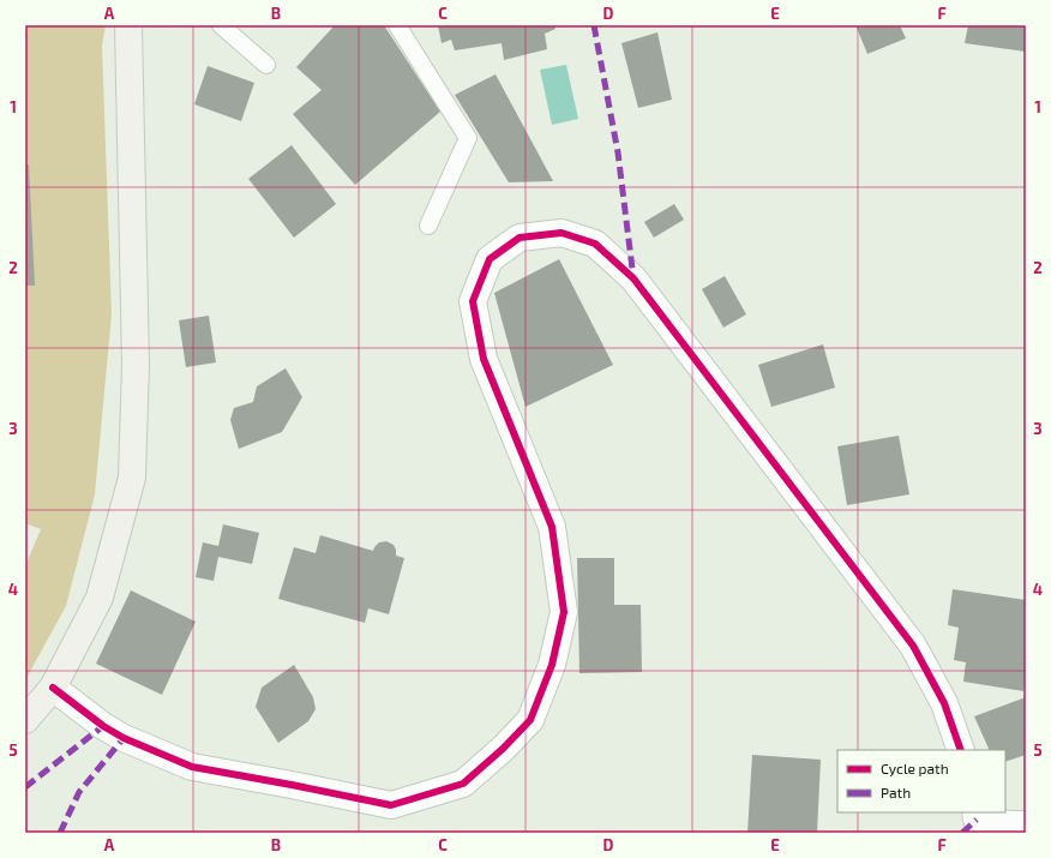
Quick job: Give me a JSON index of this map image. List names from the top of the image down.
{
  "legend": ["Cycle path", "Path"],
  "grid": {
    "columns": [
      "A",
      "B",
      "C",
      "D",
      "E",
      "F"
    ],
    "rows": [
      "1",
      "2",
      "3",
      "4",
      "5"
    ]
  }
}
